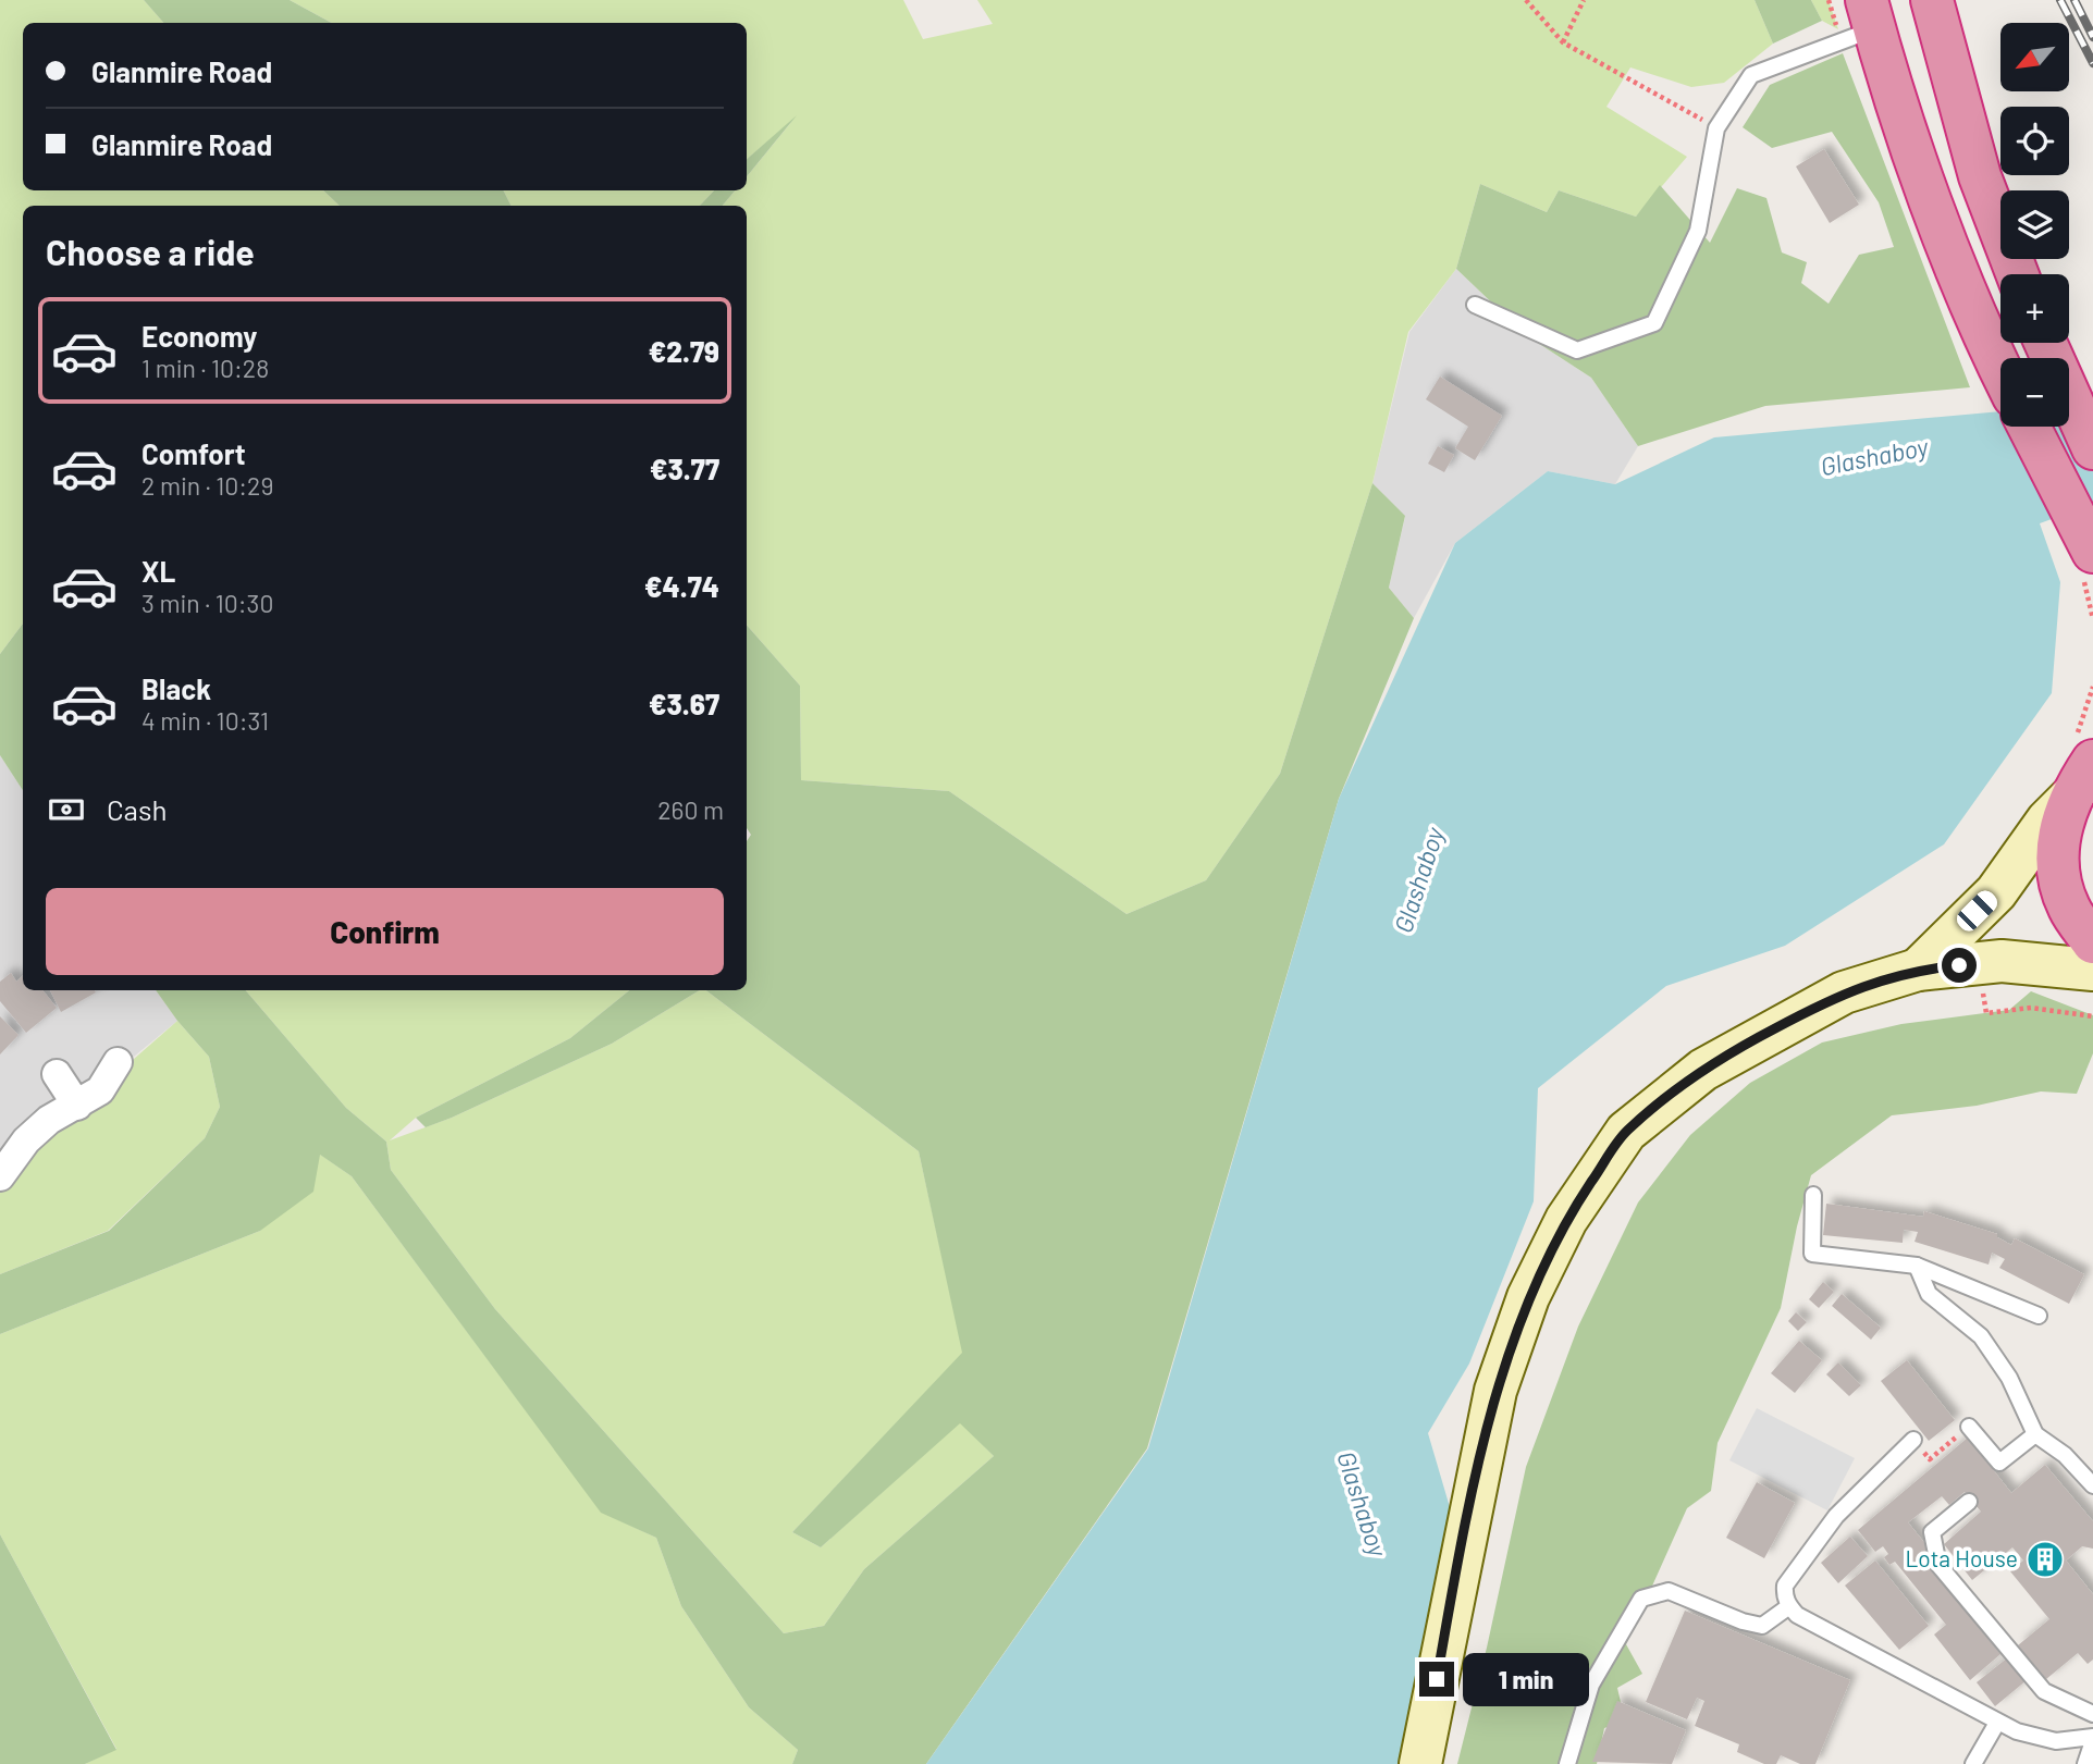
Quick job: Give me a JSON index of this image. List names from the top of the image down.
{
  "water": ["Glashaboy"],
  "places": {
    "building": ["Lota House"]
  },
  "north": "bottom left",
  "page": {
    "map_buttons": ["+", "−"],
    "banner": ["Glanmire Road", "Glanmire Road"],
    "heading": "Choose a ride",
    "list": [
      {
        "name": "Economy",
        "note": "1 min · 10:28",
        "value": "€2.79"
      },
      {
        "name": "Comfort",
        "note": "2 min · 10:29",
        "value": "€3.77"
      },
      {
        "name": "XL",
        "note": "3 min · 10:30",
        "value": "€4.74"
      },
      {
        "name": "Black",
        "note": "4 min · 10:31",
        "value": "€3.67"
      }
    ],
    "pay": ["Cash", "260 m"],
    "buttons": "Confirm",
    "bubble": "1 min"
  }
}
